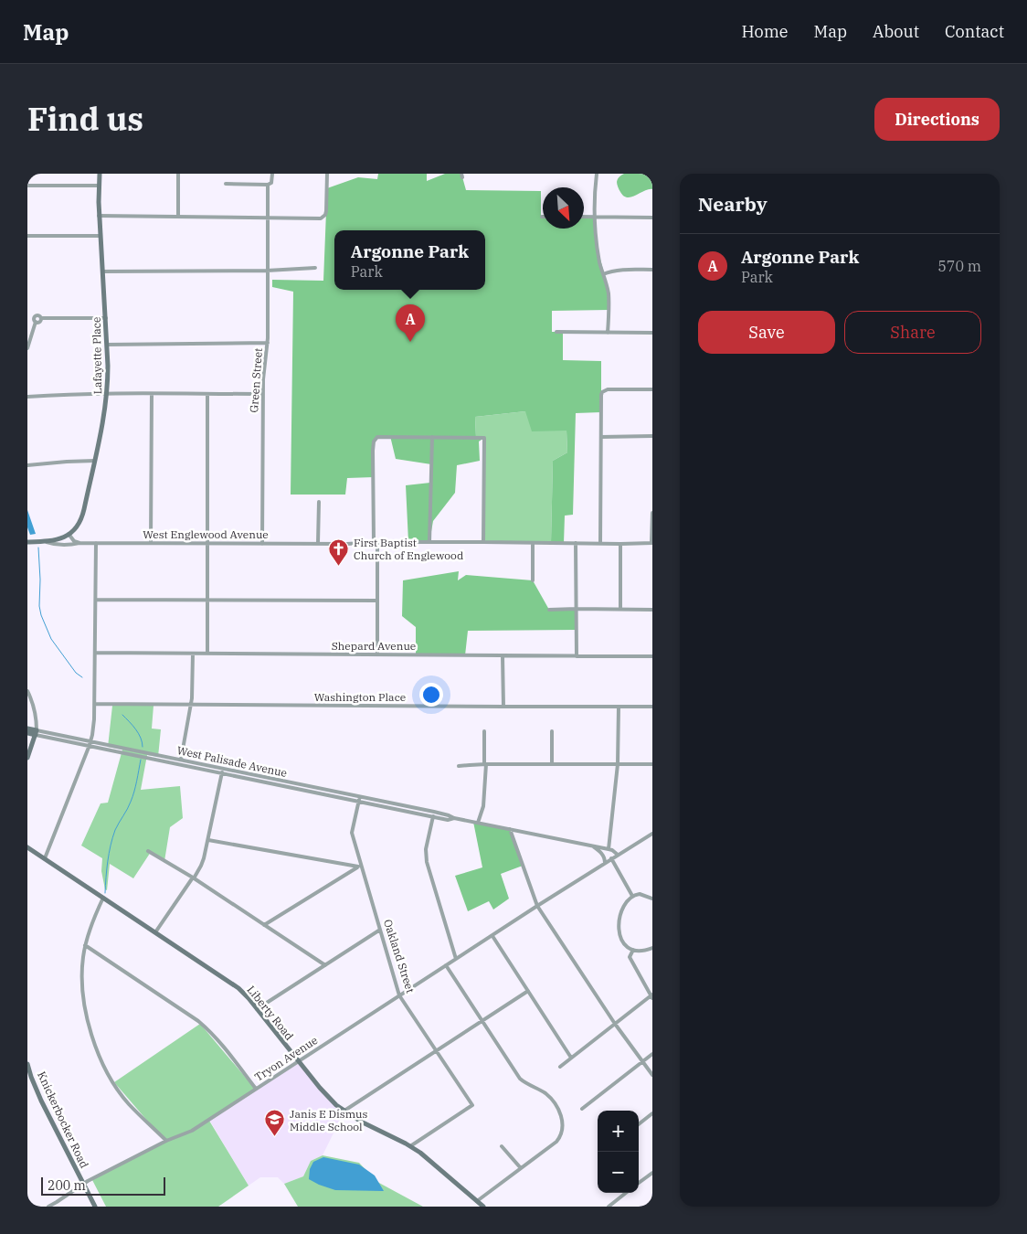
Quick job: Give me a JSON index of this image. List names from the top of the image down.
{
  "streets": {
    "main road": [
      "Lafayette Place",
      "West Englewood Avenue",
      "West Palisade Avenue",
      "Liberty Road",
      "Knickerbocker Road"
    ],
    "street": [
      "Green Street",
      "Shepard Avenue",
      "Washington Place",
      "Oakland Street",
      "Tryon Avenue"
    ]
  },
  "crossings": [
    ["Green Street", "West Englewood Avenue"],
    ["West Palisade Avenue", "Oakland Street"],
    ["Oakland Street", "Liberty Road"],
    ["Oakland Street", "Tryon Avenue"],
    ["Liberty Road", "Tryon Avenue"],
    ["Tryon Avenue", "Knickerbocker Road"]
  ],
  "places": {
    "church": ["First Baptist Church of Englewood"],
    "school or university": ["Janis E Dismus Middle School"]
  },
  "scale_bar": "200 m",
  "north": "bottom right",
  "page": {
    "header": "Map",
    "nav": [
      "Home",
      "Map",
      "About",
      "Contact"
    ],
    "title": "Find us",
    "buttons": [
      "Directions",
      ["Save", "Share"]
    ],
    "heading": "Nearby",
    "popup": ["Argonne Park", "Park"],
    "list": [
      {
        "mark": "A",
        "name": "Argonne Park",
        "note": "Park",
        "value": "570 m"
      }
    ],
    "pins": "A",
    "map_buttons": ["+", "−"],
    "scale": "200 m"
  }
}
